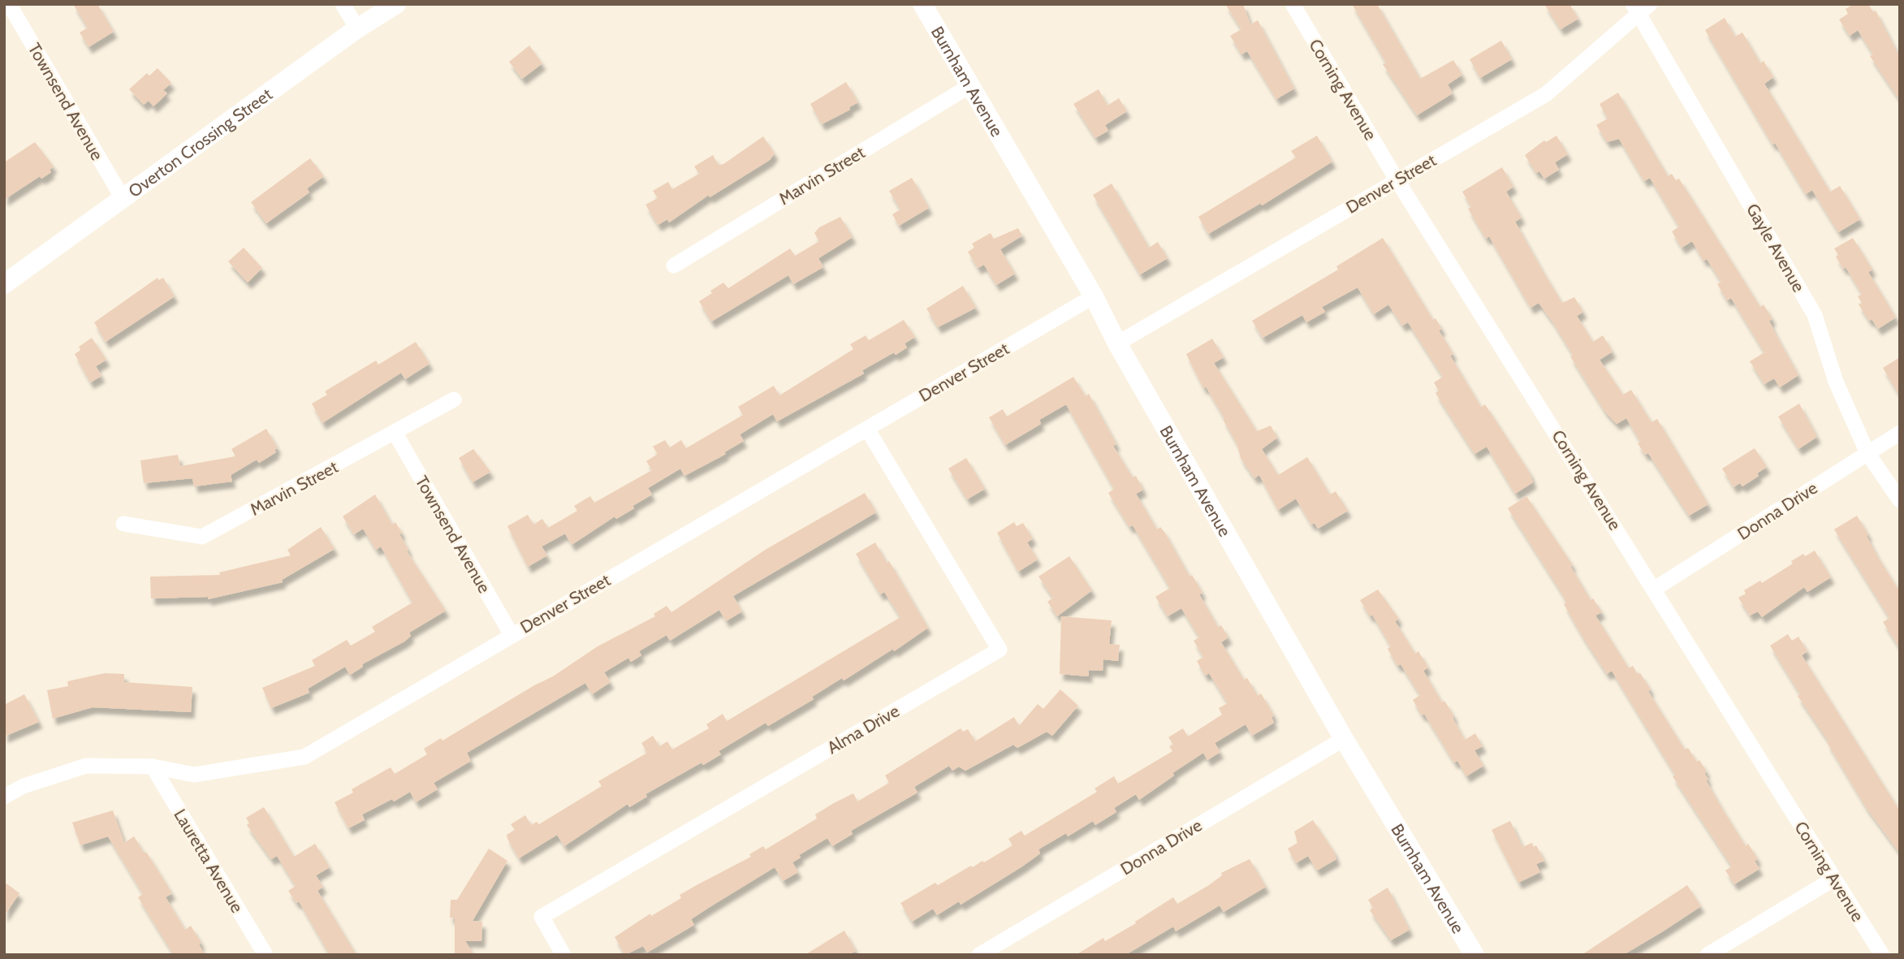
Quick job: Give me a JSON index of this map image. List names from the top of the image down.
{
  "streets": {
    "street": [
      "Burnham Avenue",
      "Corning Avenue",
      "Townsend Avenue",
      "Overton Crossing Street",
      "Marvin Street",
      "Denver Street",
      "Gayle Avenue",
      "Donna Drive",
      "Alma Drive",
      "Lauretta Avenue"
    ]
  },
  "crossings": [
    ["Burnham Avenue", "Marvin Street"],
    ["Burnham Avenue", "Denver Street"],
    ["Burnham Avenue", "Donna Drive"],
    ["Corning Avenue", "Denver Street"],
    ["Corning Avenue", "Donna Drive"],
    ["Townsend Avenue", "Overton Crossing Street"],
    ["Townsend Avenue", "Marvin Street"],
    ["Townsend Avenue", "Denver Street"],
    ["Denver Street", "Gayle Avenue"],
    ["Denver Street", "Alma Drive"],
    ["Denver Street", "Lauretta Avenue"],
    ["Gayle Avenue", "Donna Drive"]
  ]
}
